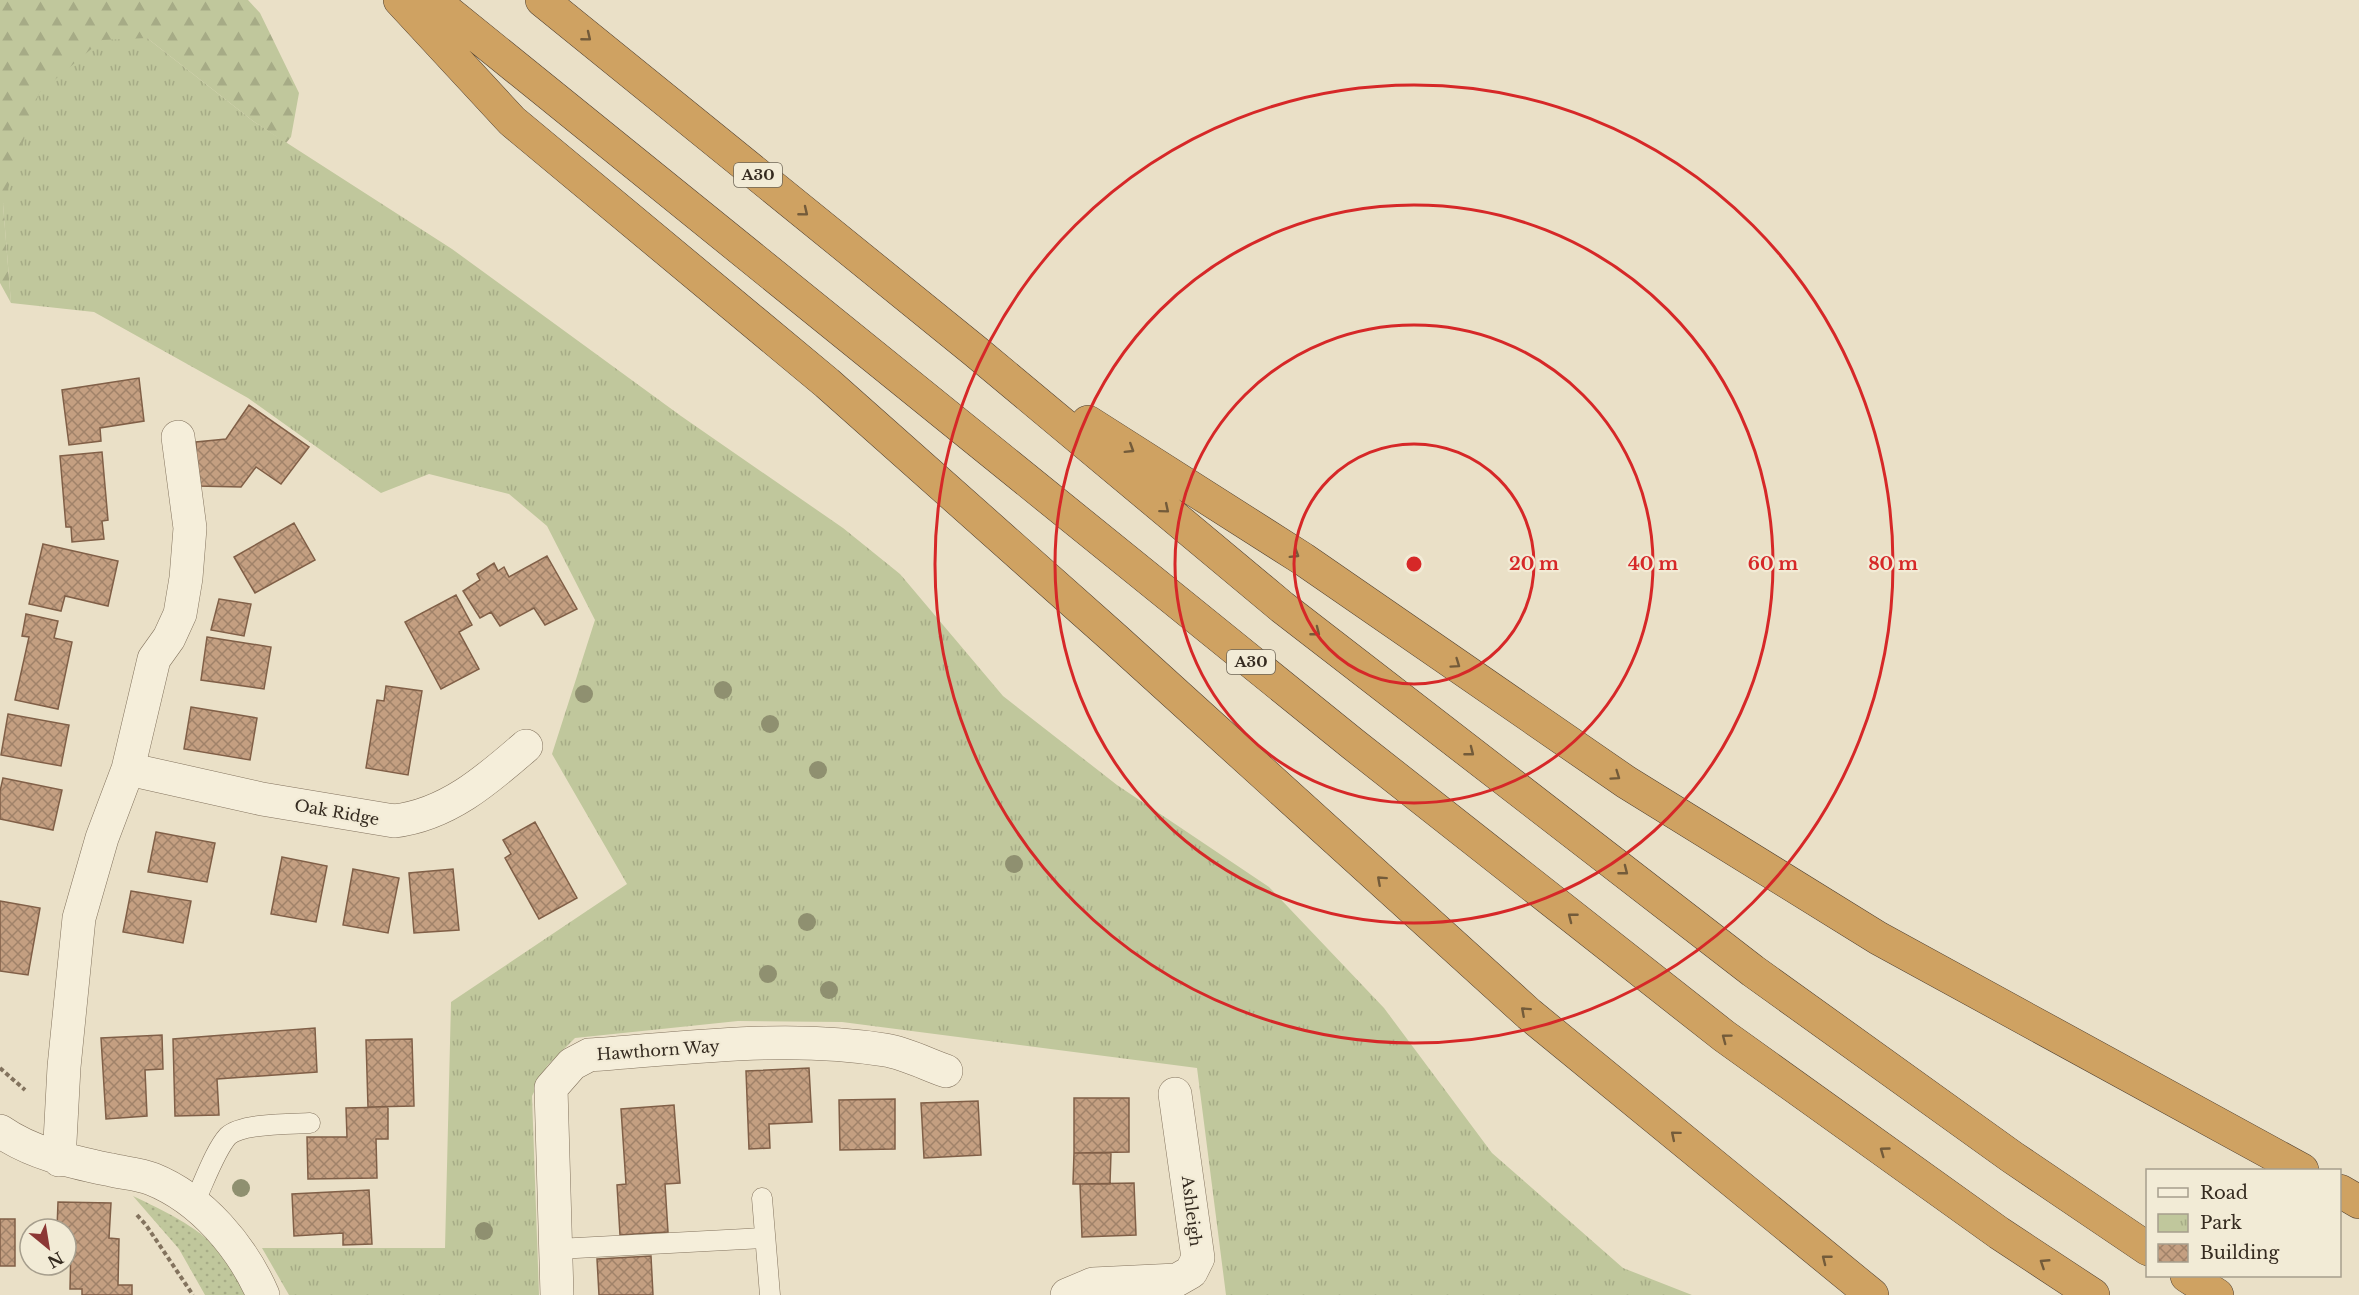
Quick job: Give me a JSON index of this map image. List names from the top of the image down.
{
  "streets": {
    "highway": ["A30"],
    "street": ["Oak Ridge", "Hawthorn Way", "Ashleigh"]
  },
  "legend": ["Road", "Park", "Building"],
  "north": "bottom right",
  "rings": [
    "20 m",
    "40 m",
    "60 m",
    "80 m"
  ]
}
